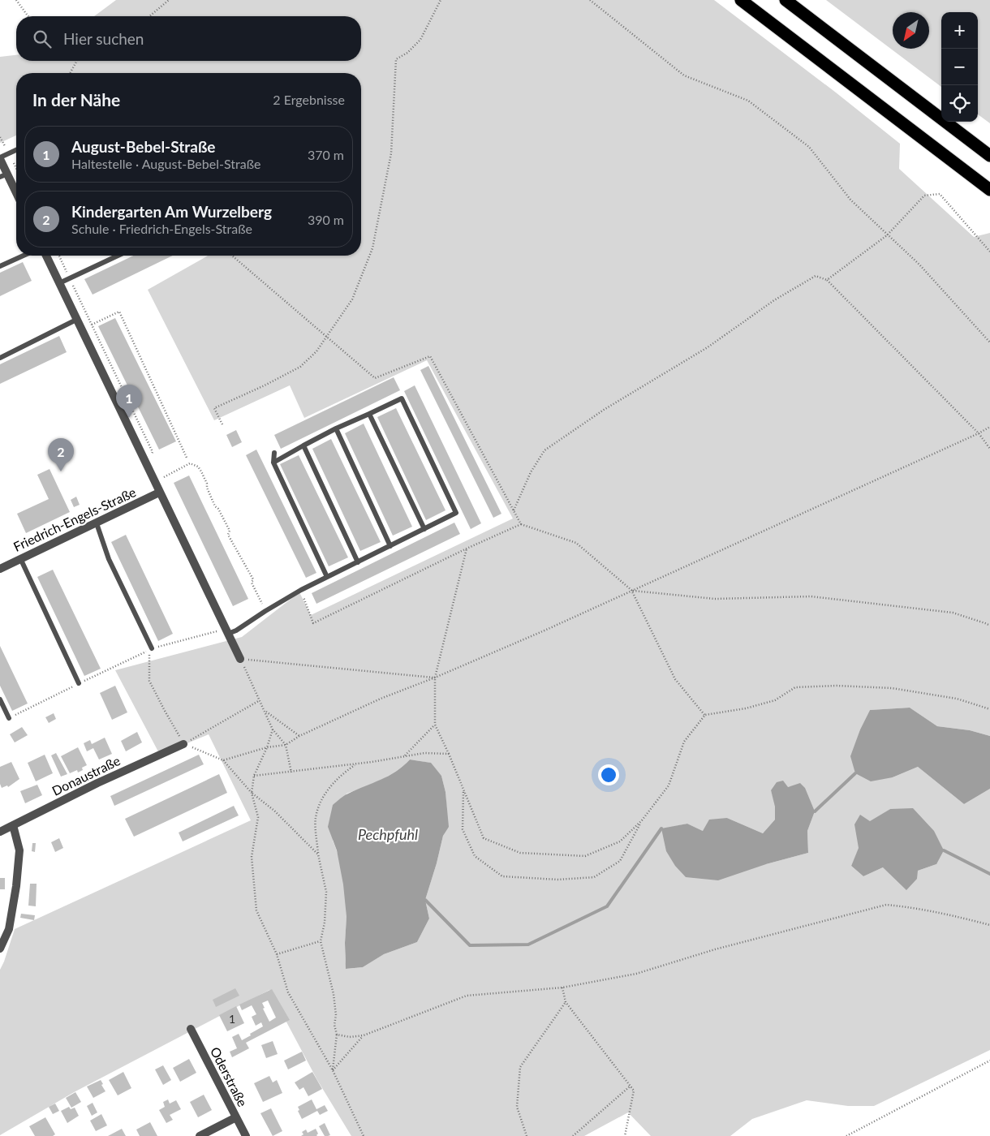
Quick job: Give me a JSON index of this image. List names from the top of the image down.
{
  "streets": {
    "street": ["Friedrich-Engels-Straße", "Donaustraße", "Oderstraße"]
  },
  "water": ["Pechpfuhl"],
  "house_numbers": ["1"],
  "north": "bottom left",
  "page": {
    "map_buttons": ["+", "−"],
    "search": "Hier suchen",
    "heading": ["In der Nähe", "2 Ergebnisse"],
    "list": [
      {
        "mark": "1",
        "name": "August-Bebel-Straße",
        "note": "Haltestelle · August-Bebel-Straße",
        "value": "370 m"
      },
      {
        "mark": "2",
        "name": "Kindergarten Am Wurzelberg",
        "note": "Schule · Friedrich-Engels-Straße",
        "value": "390 m"
      }
    ],
    "pins": ["1", "2"]
  }
}
